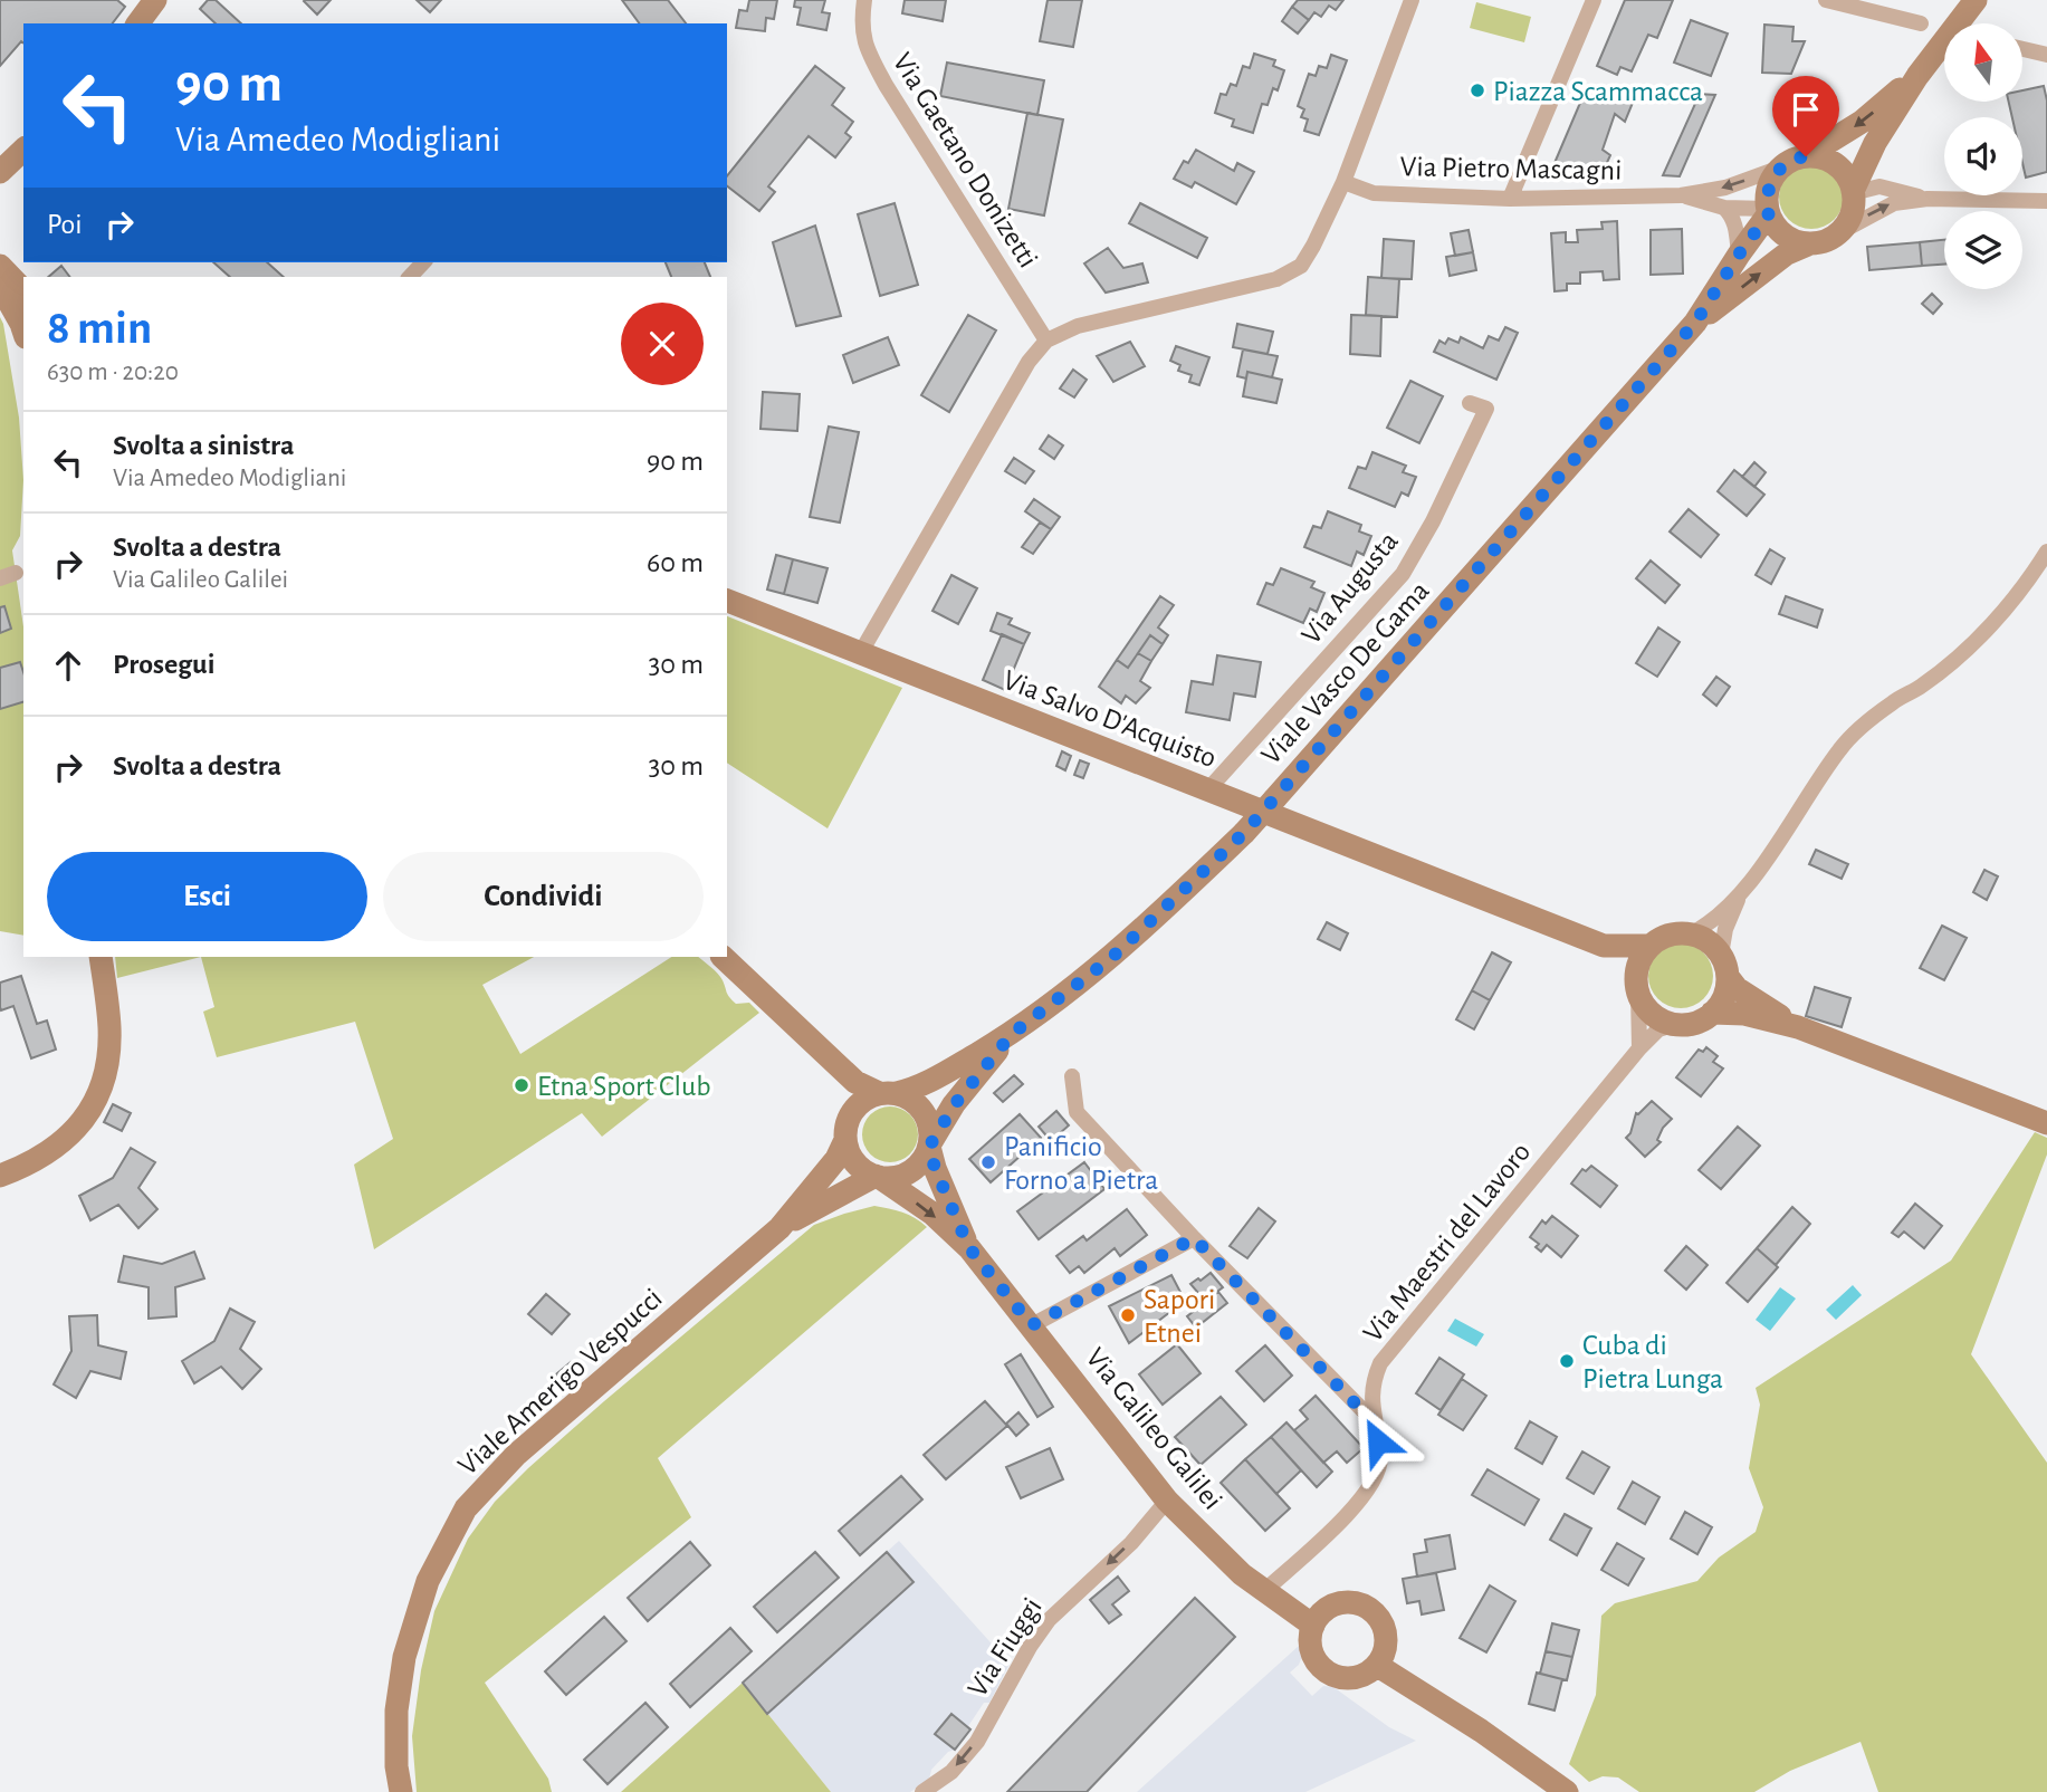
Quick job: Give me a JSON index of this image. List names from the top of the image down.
{
  "streets": {
    "main road": [
      "Viale Vasco De Gama",
      "Via Salvo D'Acquisto",
      "Viale Amerigo Vespucci",
      "Via Galileo Galilei"
    ],
    "street": [
      "Via Gaetano Donizetti",
      "Via Pietro Mascagni",
      "Via Augusta",
      "Via Maestri del Lavoro",
      "Via Fiuggi"
    ]
  },
  "crossings": [
    ["Via Augusta", "Via Salvo D'Acquisto"],
    ["Via Maestri del Lavoro", "Via Galileo Galilei"],
    ["Via Galileo Galilei", "Via Fiuggi"]
  ],
  "one_way": ["Via Fiuggi"],
  "places": [
    "Piazza Scammacca",
    "Etna Sport Club",
    "Panificio Forno a Pietra",
    "Sapori Etnei",
    "Cuba di Pietra Lunga"
  ],
  "north": "top",
  "page": {
    "turn": ["90 m", "Via Amedeo Modigliani"],
    "then": "Poi",
    "heading": ["8 min", "630 m · 20:20"],
    "list": [
      {
        "name": "Svolta a sinistra",
        "note": "Via Amedeo Modigliani",
        "value": "90 m"
      },
      {
        "name": "Svolta a destra",
        "note": "Via Galileo Galilei",
        "value": "60 m"
      },
      {
        "name": "Prosegui",
        "value": "30 m"
      },
      {
        "name": "Svolta a destra",
        "value": "30 m"
      }
    ],
    "buttons": ["Esci", "Condividi"]
  }
}
